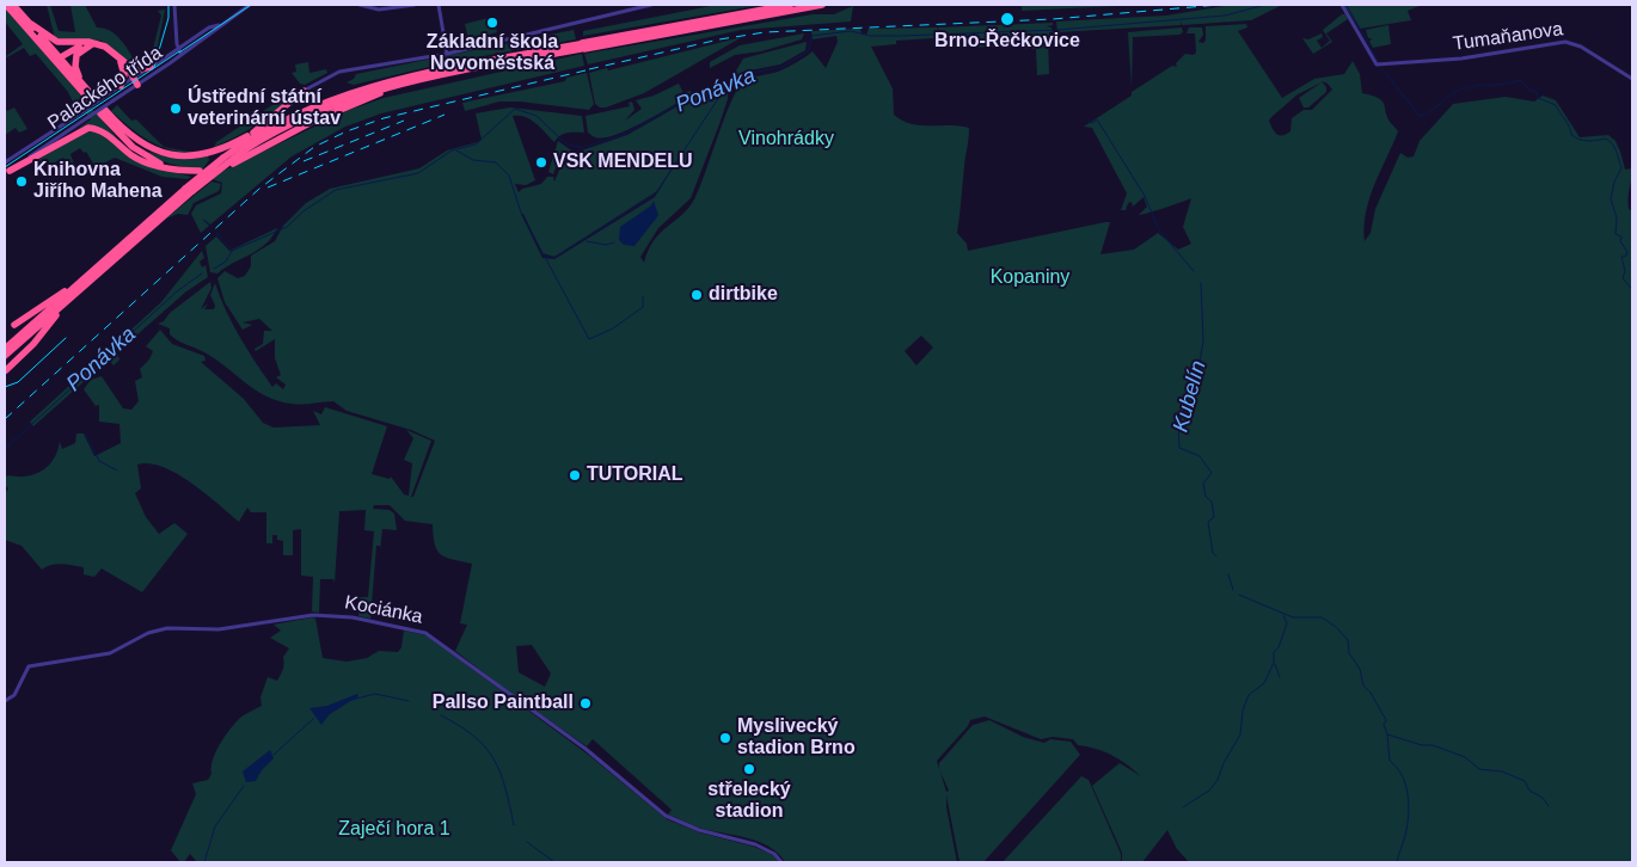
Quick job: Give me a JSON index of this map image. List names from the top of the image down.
{
  "streets": {
    "street": ["Tumaňanova", "Palackého třída", "Kociánka"]
  },
  "water": ["Ponávka", "Kubelín"],
  "parks": ["Vinohrádky", "Kopaniny", "Zaječí hora 1"],
  "places": [
    "Brno-Řečkovice",
    "Základní škola Novoměstská",
    "Ústřední státní veterinární ústav",
    "VSK MENDELU",
    "Knihovna Jiřího Mahena",
    "dirtbike",
    "TUTORIAL",
    "Pallso Paintball",
    "Myslivecký stadion Brno",
    "střelecký stadion"
  ]
}
